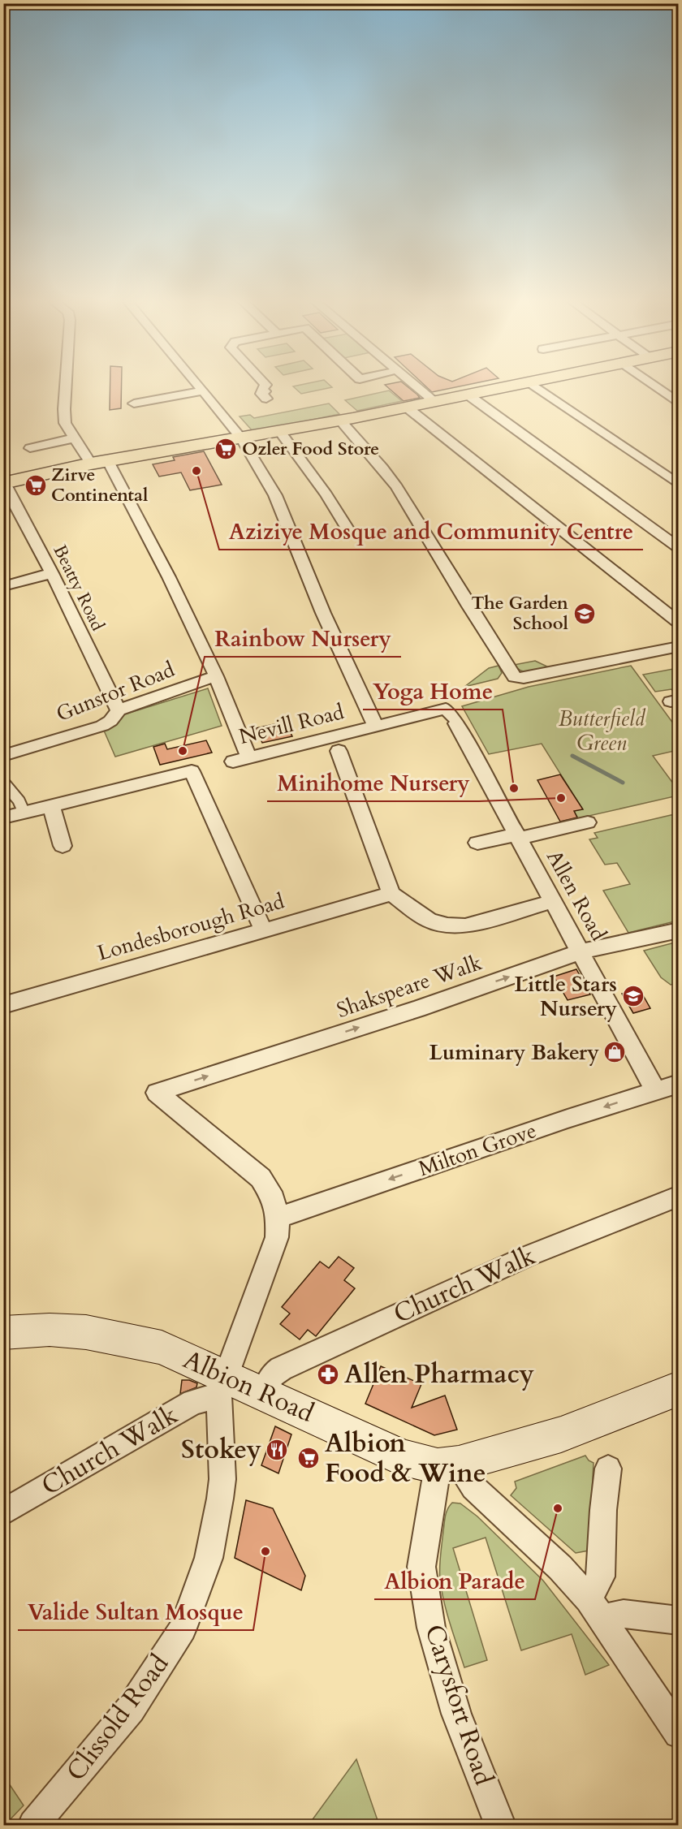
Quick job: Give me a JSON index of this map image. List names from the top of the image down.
{
  "streets": {
    "main road": ["Albion Road"],
    "street": [
      "Beatty Road",
      "Gunstor Road",
      "Nevill Road",
      "Allen Road",
      "Londesborough Road",
      "Shakspeare Walk",
      "Milton Grove",
      "Church Walk",
      "Carysfort Road",
      "Clissold Road"
    ]
  },
  "crossings": [
    ["Beatty Road", "Gunstor Road"],
    ["Gunstor Road", "Nevill Road"],
    ["Nevill Road", "Allen Road"],
    ["Allen Road", "Shakspeare Walk"],
    ["Allen Road", "Milton Grove"],
    ["Shakspeare Walk", "Milton Grove"],
    ["Church Walk", "Albion Road"],
    ["Church Walk", "Clissold Road"],
    ["Albion Road", "Carysfort Road"],
    ["Albion Road", "Clissold Road"]
  ],
  "one_way": ["Milton Grove"],
  "parks": ["Butterfield Green"],
  "places": {
    "supermarket": ["Ozler Food Store", "Zirve Continental", "Albion Food & Wine"],
    "other": [
      "Aziziye Mosque and Community Centre",
      "Rainbow Nursery",
      "Yoga Home",
      "Minihome Nursery",
      "Albion Parade",
      "Valide Sultan Mosque"
    ],
    "school or university": ["The Garden School", "Little Stars Nursery"],
    "shop": ["Luminary Bakery"],
    "pharmacy": ["Allen Pharmacy"],
    "restaurant": ["Stokey"]
  }
}
